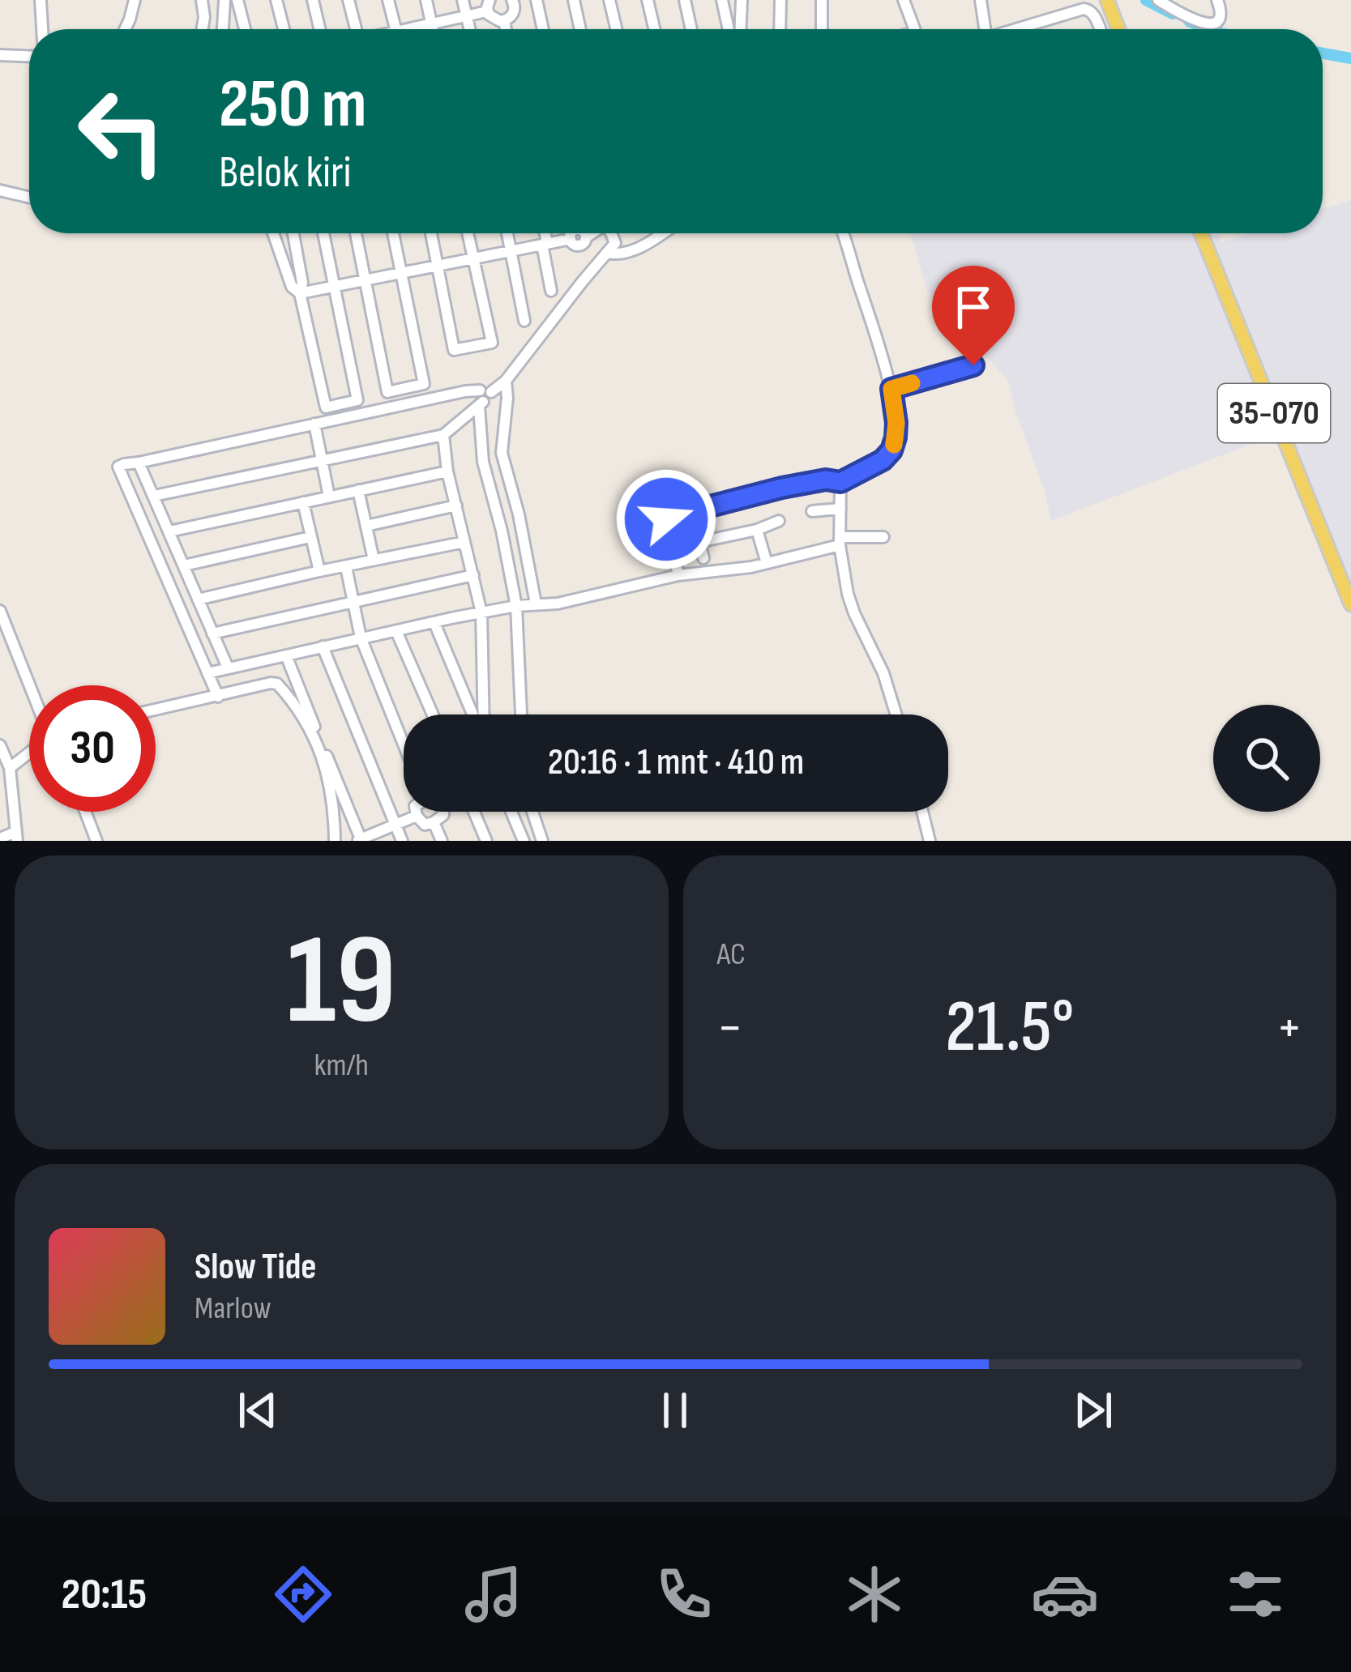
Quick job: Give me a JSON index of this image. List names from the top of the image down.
{
  "streets": {
    "main road": ["35-070"]
  },
  "page": {
    "turn": ["250 m", "Belok kiri"],
    "limit": "30",
    "trip": "20:16 · 1 mnt · 410 m",
    "tile": [
      ["19", "km/h"],
      "AC"
    ],
    "heat": ["−", "21.5°", "+"],
    "song": ["Slow Tide", "Marlow"],
    "tabs": "20:15"
  }
}
